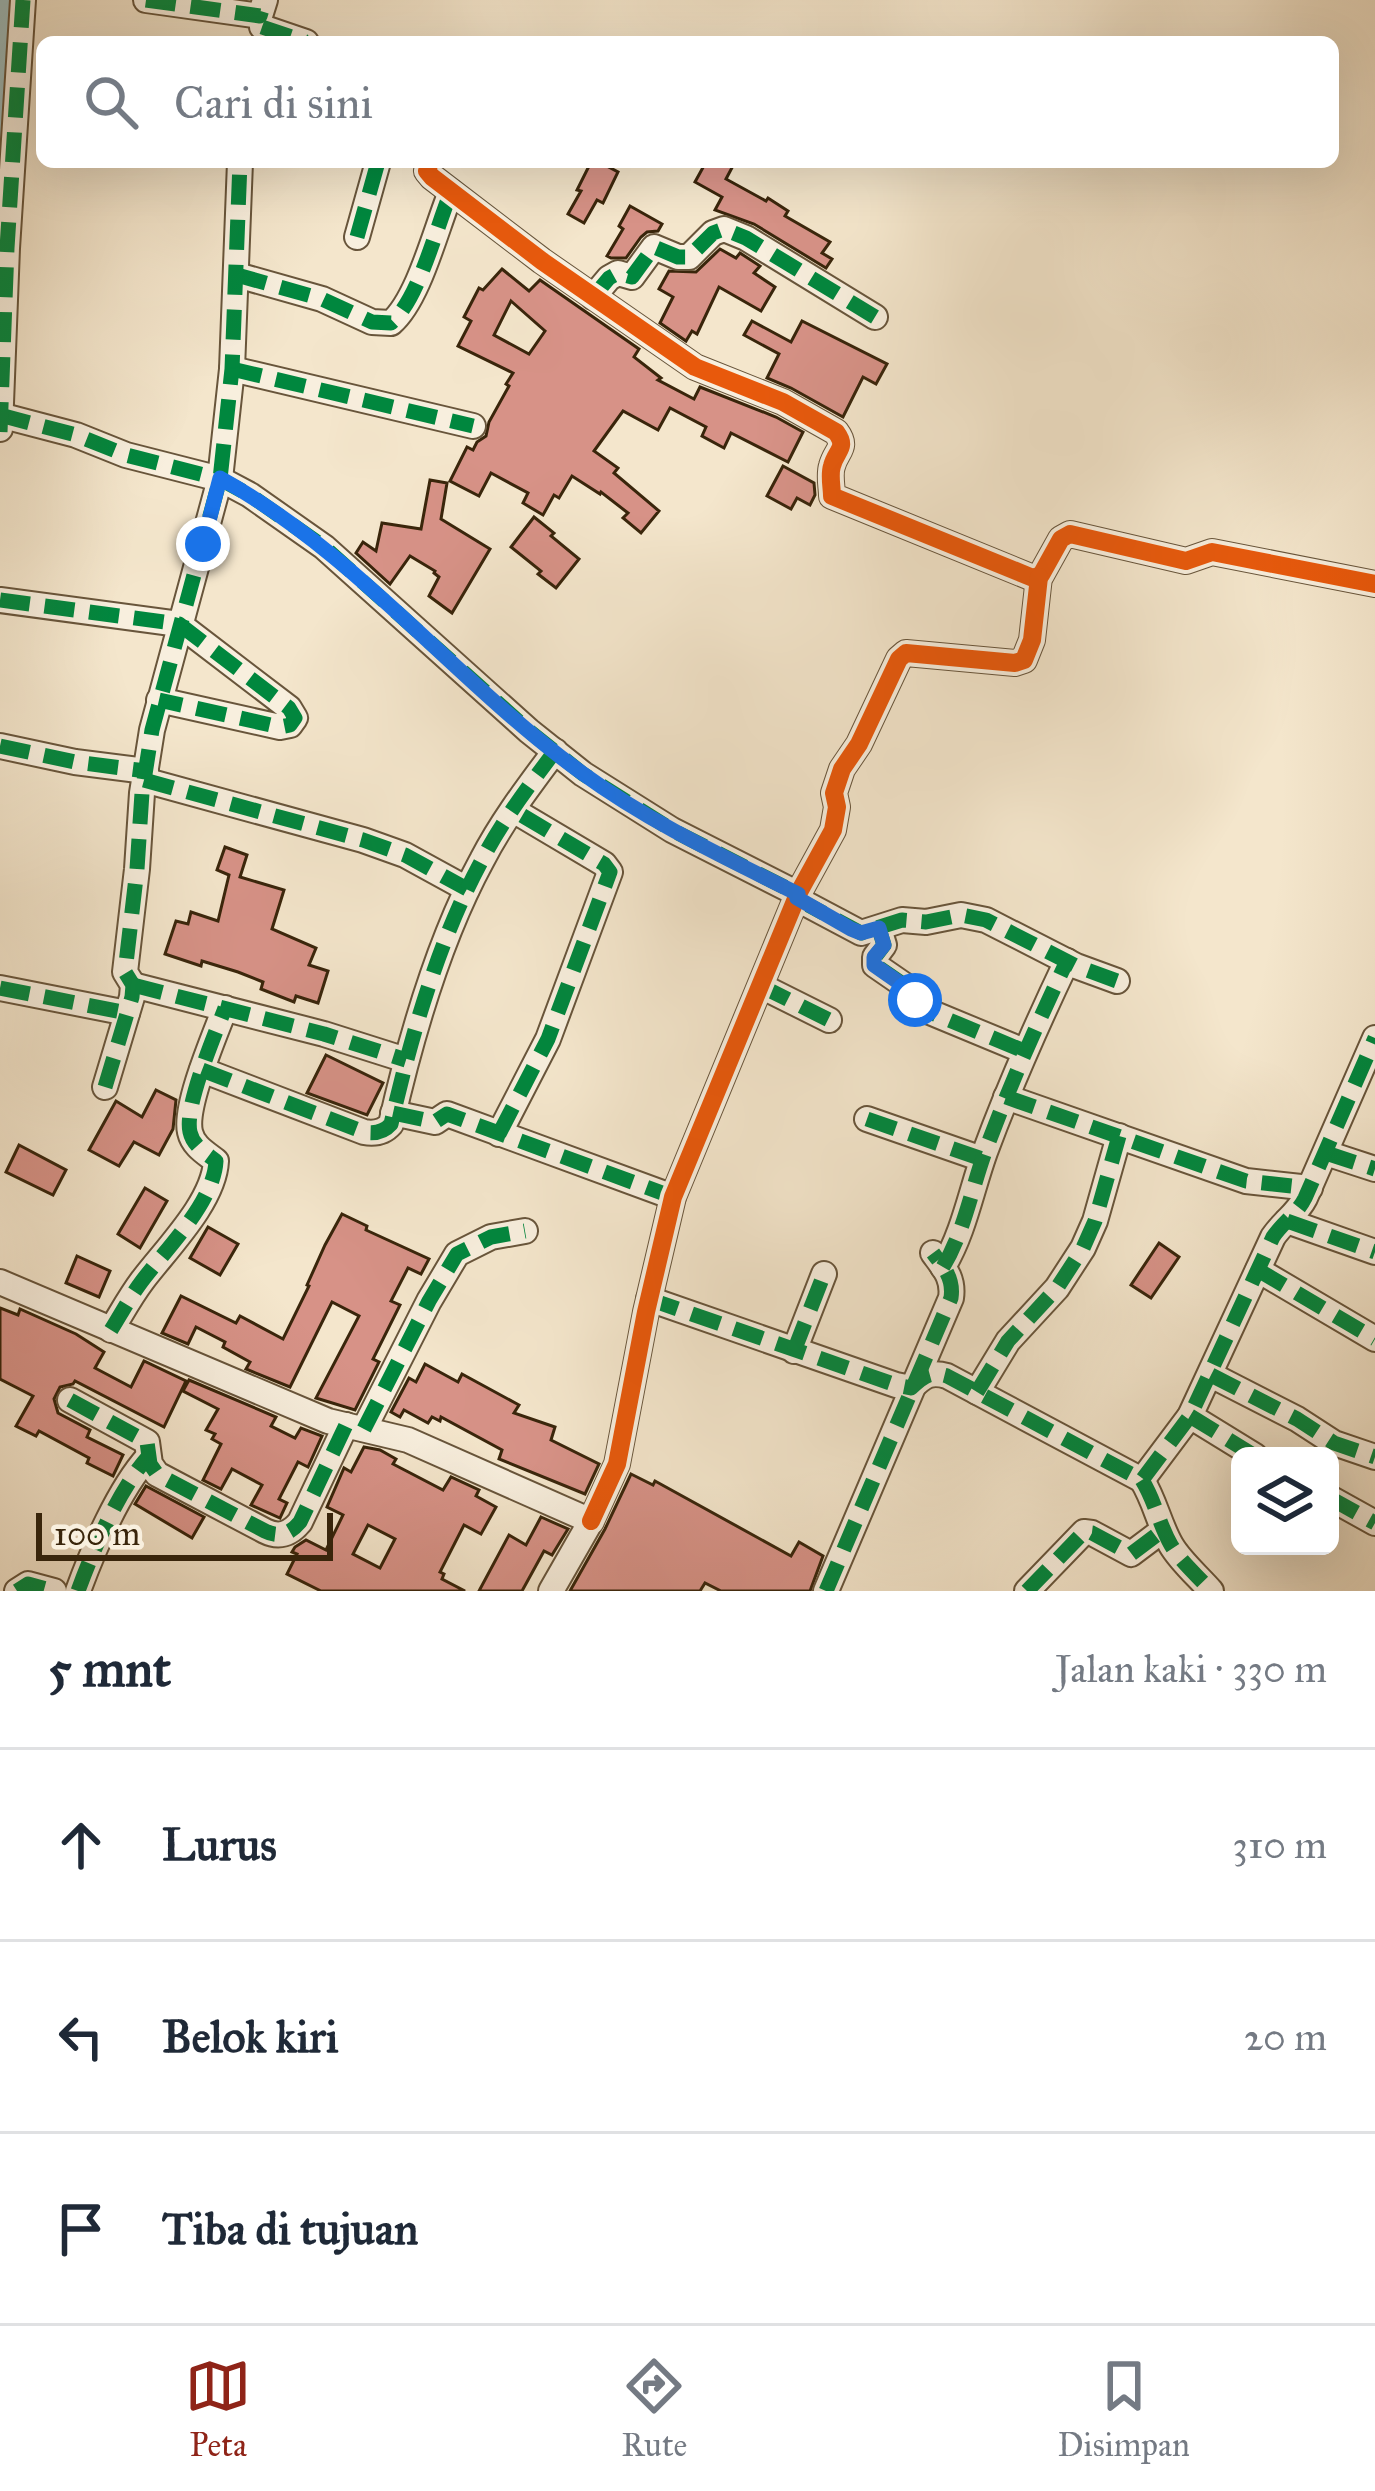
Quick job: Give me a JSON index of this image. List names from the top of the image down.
{
  "scale_bar": "100 m",
  "page": {
    "search": "Cari di sini",
    "scale": "100 m",
    "heading": ["5 mnt", "Jalan kaki · 330 m"],
    "list": [
      ["Lurus", "310 m"],
      ["Belok kiri", "20 m"],
      "Tiba di tujuan"
    ],
    "nav": ["Peta", "Rute", "Disimpan"]
  }
}
